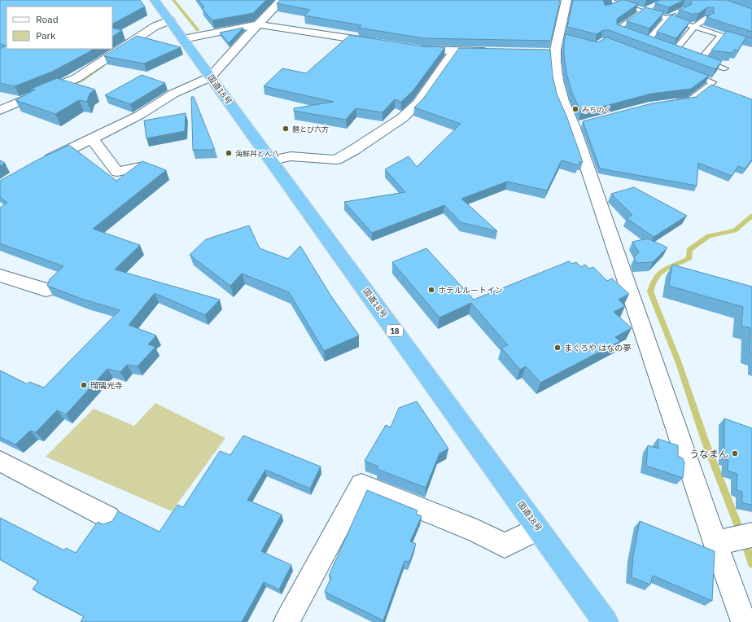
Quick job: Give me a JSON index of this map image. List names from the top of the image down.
{
  "streets": {
    "highway": ["国道18号", "18"]
  },
  "places": [
    "みちのく",
    "麺とび六方",
    "海鮮丼どん八",
    "ホテルルートイン",
    "まぐろや はなの夢",
    "瑠璃光寺",
    "うなまん"
  ],
  "legend": ["Road", "Park"]
}
